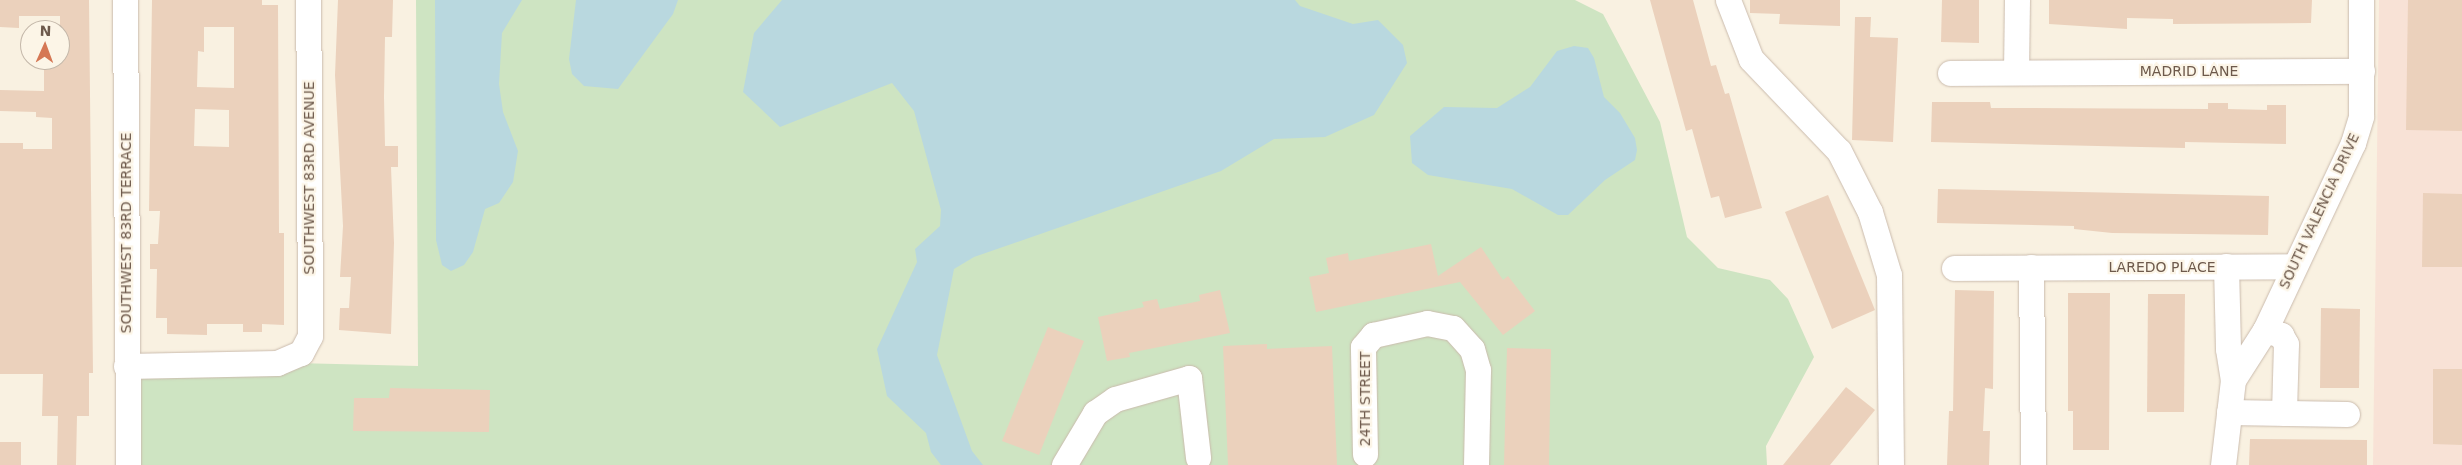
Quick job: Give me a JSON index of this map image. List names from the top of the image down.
{
  "streets": {
    "street": [
      "MADRID LANE",
      "SOUTHWEST 83RD AVENUE",
      "SOUTH VALENCIA DRIVE",
      "SOUTHWEST 83RD TERRACE",
      "LAREDO PLACE",
      "24TH STREET"
    ]
  },
  "crossings": [
    ["MADRID LANE", "SOUTH VALENCIA DRIVE"],
    ["SOUTHWEST 83RD AVENUE", "SOUTHWEST 83RD TERRACE"],
    ["SOUTH VALENCIA DRIVE", "LAREDO PLACE"]
  ],
  "north": "top"
}
